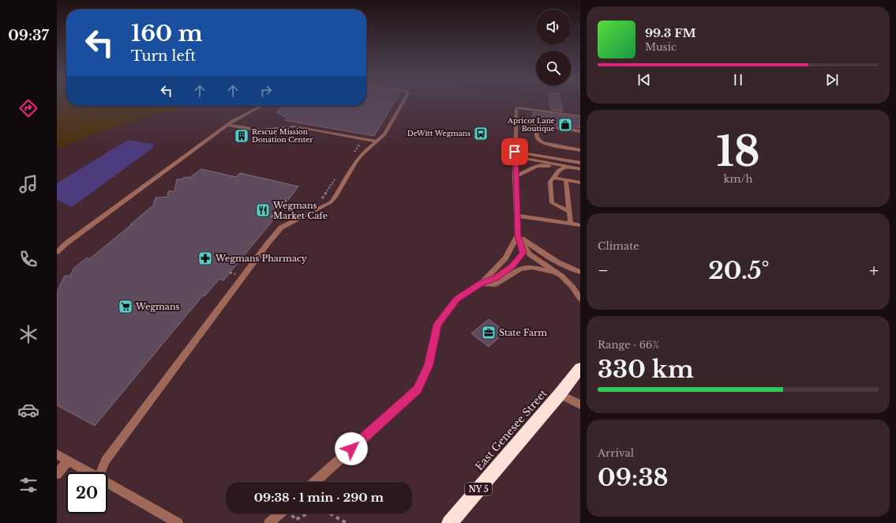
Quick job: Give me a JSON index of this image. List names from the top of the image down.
{
  "streets": {
    "highway": ["East Genesee Street", "NY 5"]
  },
  "places": {
    "shop": ["Apricot Lane Boutique"],
    "bus stop": ["DeWitt Wegmans"],
    "building": ["Rescue Mission Donation Center"],
    "restaurant": ["Wegmans Market Cafe"],
    "pharmacy": ["Wegmans Pharmacy"],
    "supermarket": ["Wegmans"],
    "office": ["State Farm"]
  },
  "page": {
    "tabs": "09:37",
    "turn": ["160 m", "Turn left"],
    "song": ["99.3 FM", "Music"],
    "tile": [
      ["18", "km/h"],
      "Climate",
      ["Range · 66%", "330 km"],
      ["Arrival", "09:38"]
    ],
    "heat": ["−", "20.5°", "+"],
    "limit": "20",
    "trip": "09:38 · 1 min · 290 m"
  }
}
